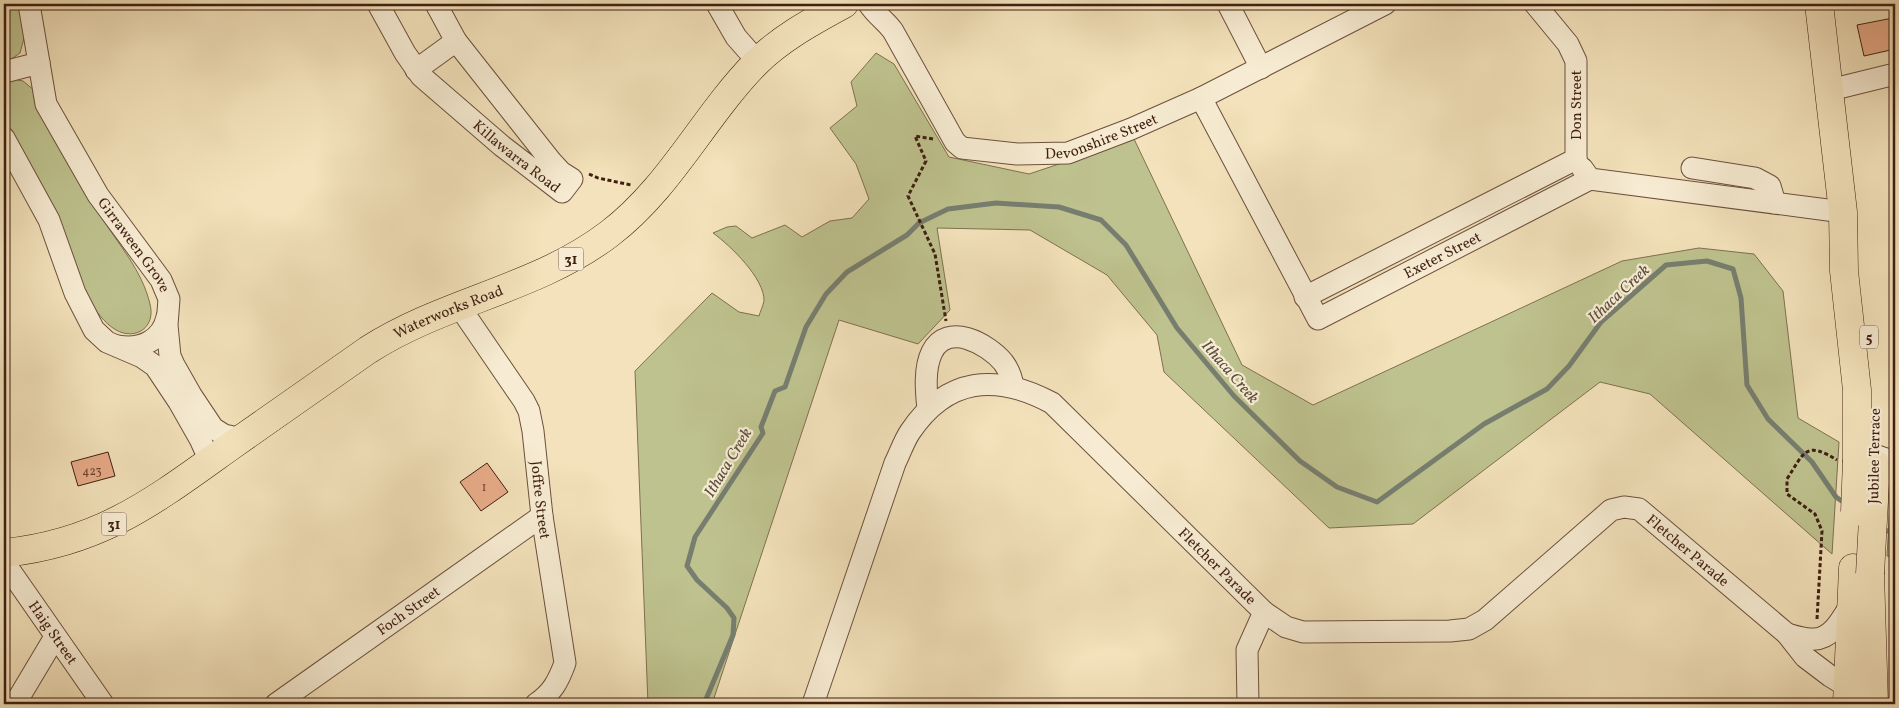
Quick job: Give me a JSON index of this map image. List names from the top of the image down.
{
  "streets": {
    "main road": [
      "31",
      "Waterworks Road",
      "5",
      "Jubilee Terrace"
    ],
    "street": [
      "Don Street",
      "Devonshire Street",
      "Killawarra Road",
      "Girraween Grove",
      "Exeter Street",
      "Joffre Street",
      "Fletcher Parade",
      "Foch Street",
      "Haig Street"
    ]
  },
  "crossings": [
    ["Don Street", "Exeter Street"],
    ["Devonshire Street", "Exeter Street"],
    ["Girraween Grove", "Waterworks Road"],
    ["Waterworks Road", "Joffre Street"],
    ["Jubilee Terrace", "Fletcher Parade"],
    ["Joffre Street", "Foch Street"]
  ],
  "water": ["Ithaca Creek"],
  "house_numbers": ["423", "1"]
}
